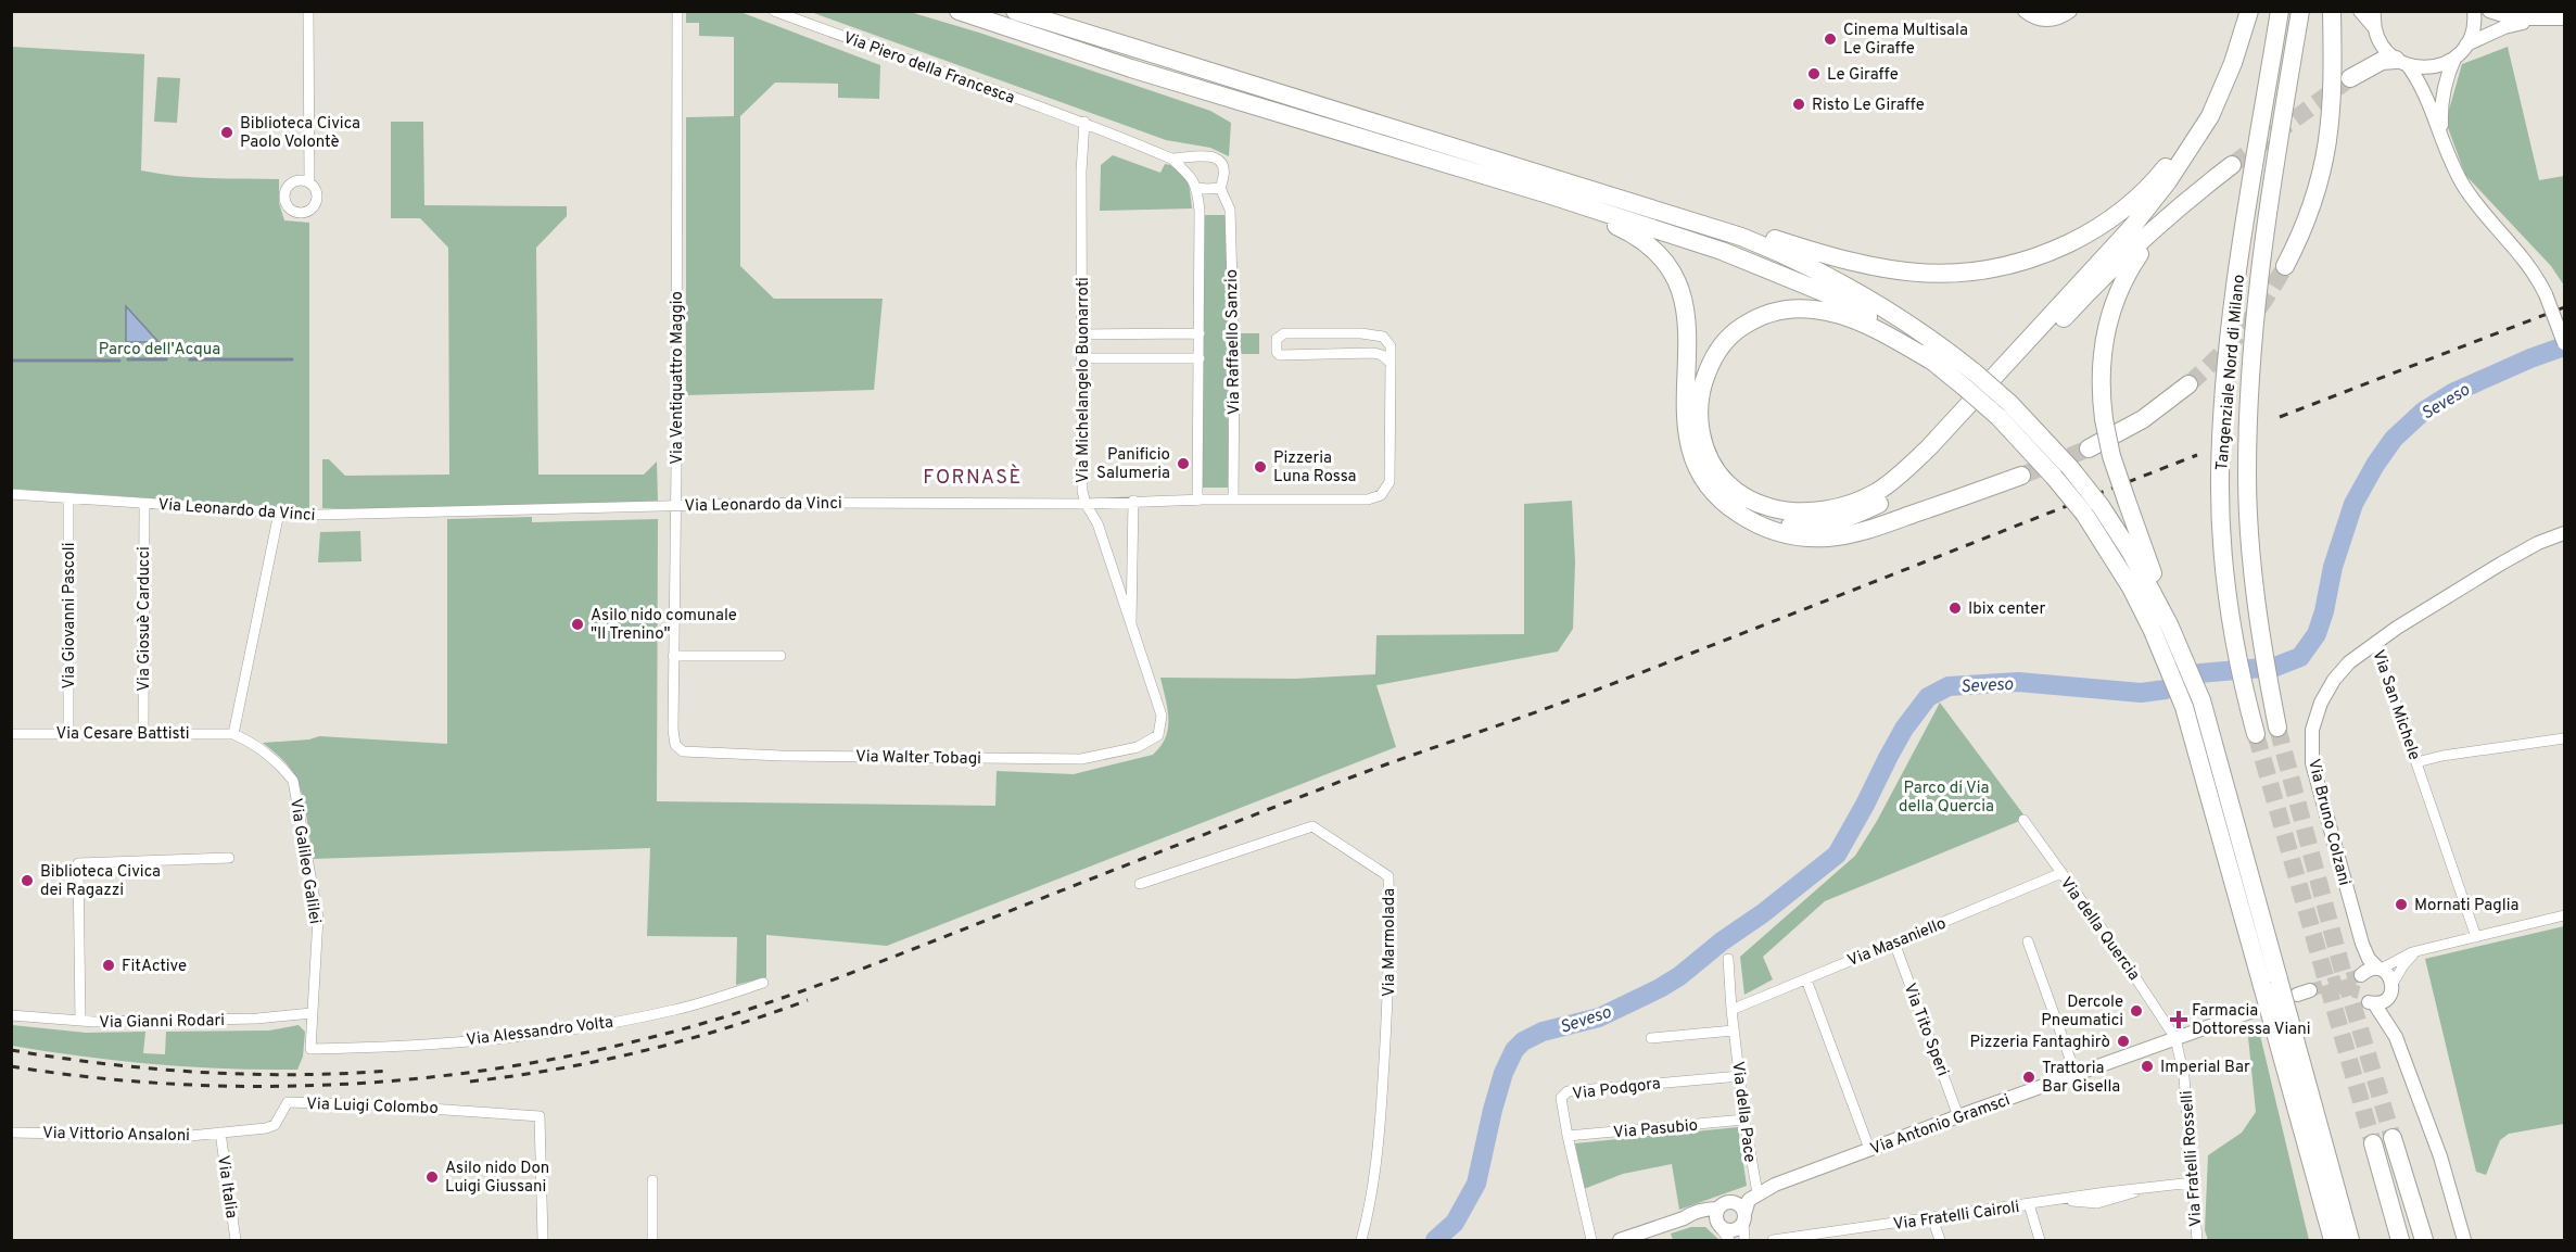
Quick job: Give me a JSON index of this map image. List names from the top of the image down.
{
  "streets": {
    "highway": ["Tangenziale Nord di Milano"],
    "street": [
      "Via Piero della Francesca",
      "Via Raffaello Sanzio",
      "Via Ventiquattro Maggio",
      "Via Michelangelo Buonarroti",
      "Via Leonardo da Vinci",
      "Via Giovanni Pascoli",
      "Via Giosuè Carducci",
      "Via San Michele",
      "Via Cesare Battisti",
      "Via Walter Tobagi",
      "Via Bruno Colzani",
      "Via Galileo Galilei",
      "Via della Quercia",
      "Via Masaniello",
      "Via Marmolada",
      "Via Gianni Rodari",
      "Via Tito Speri",
      "Via Alessandro Volta",
      "Via Podgora",
      "Via Luigi Colombo",
      "Via della Pace",
      "Via Antonio Gramsci",
      "Via Pasubio",
      "Via Vittorio Ansaloni",
      "Via Fratelli Rosselli",
      "Via Italia",
      "Via Fratelli Cairoli"
    ]
  },
  "crossings": [
    ["Via Piero della Francesca", "Via Raffaello Sanzio"],
    ["Via Piero della Francesca", "Via Michelangelo Buonarroti"],
    ["Via Raffaello Sanzio", "Via Leonardo da Vinci"],
    ["Via Ventiquattro Maggio", "Via Leonardo da Vinci"],
    ["Via Ventiquattro Maggio", "Via Walter Tobagi"],
    ["Via Michelangelo Buonarroti", "Via Leonardo da Vinci"],
    ["Via Michelangelo Buonarroti", "Via Walter Tobagi"],
    ["Via Leonardo da Vinci", "Via Giovanni Pascoli"],
    ["Via Leonardo da Vinci", "Via Giosuè Carducci"],
    ["Via Giovanni Pascoli", "Via Cesare Battisti"],
    ["Via Giosuè Carducci", "Via Cesare Battisti"],
    ["Via San Michele", "Via Bruno Colzani"],
    ["Via Cesare Battisti", "Via Galileo Galilei"],
    ["Via Galileo Galilei", "Via Gianni Rodari"],
    ["Via Galileo Galilei", "Via Alessandro Volta"],
    ["Via della Quercia", "Via Masaniello"],
    ["Via della Quercia", "Via Antonio Gramsci"],
    ["Via della Quercia", "Via Fratelli Rosselli"],
    ["Via Masaniello", "Via Tito Speri"],
    ["Via Masaniello", "Via della Pace"],
    ["Via Tito Speri", "Via Antonio Gramsci"],
    ["Via Podgora", "Via della Pace"],
    ["Via Podgora", "Via Pasubio"],
    ["Via Luigi Colombo", "Via Vittorio Ansaloni"],
    ["Via Luigi Colombo", "Via Italia"],
    ["Via della Pace", "Via Antonio Gramsci"],
    ["Via della Pace", "Via Pasubio"],
    ["Via Antonio Gramsci", "Via Fratelli Rosselli"],
    ["Via Vittorio Ansaloni", "Via Italia"],
    ["Via Fratelli Rosselli", "Via Fratelli Cairoli"]
  ],
  "districts": ["FORNASÈ"],
  "water": ["Seveso"],
  "parks": ["Parco dell'Acqua", "Parco di Via della Quercia"],
  "places": {
    "other": [
      "Cinema Multisala Le Giraffe",
      "Le Giraffe",
      "Risto Le Giraffe",
      "Biblioteca Civica Paolo Volontè",
      "Panificio Salumeria",
      "Pizzeria Luna Rossa",
      "Ibix center",
      "Asilo nido comunale \"Il Trenino\"",
      "Biblioteca Civica dei Ragazzi",
      "Mornati Paglia",
      "FitActive",
      "Dercole Pneumatici",
      "Pizzeria Fantaghirò",
      "Imperial Bar",
      "Trattoria Bar Gisella",
      "Asilo nido Don Luigi Giussani"
    ],
    "health": ["Farmacia Dottoressa Viani"]
  }
}
